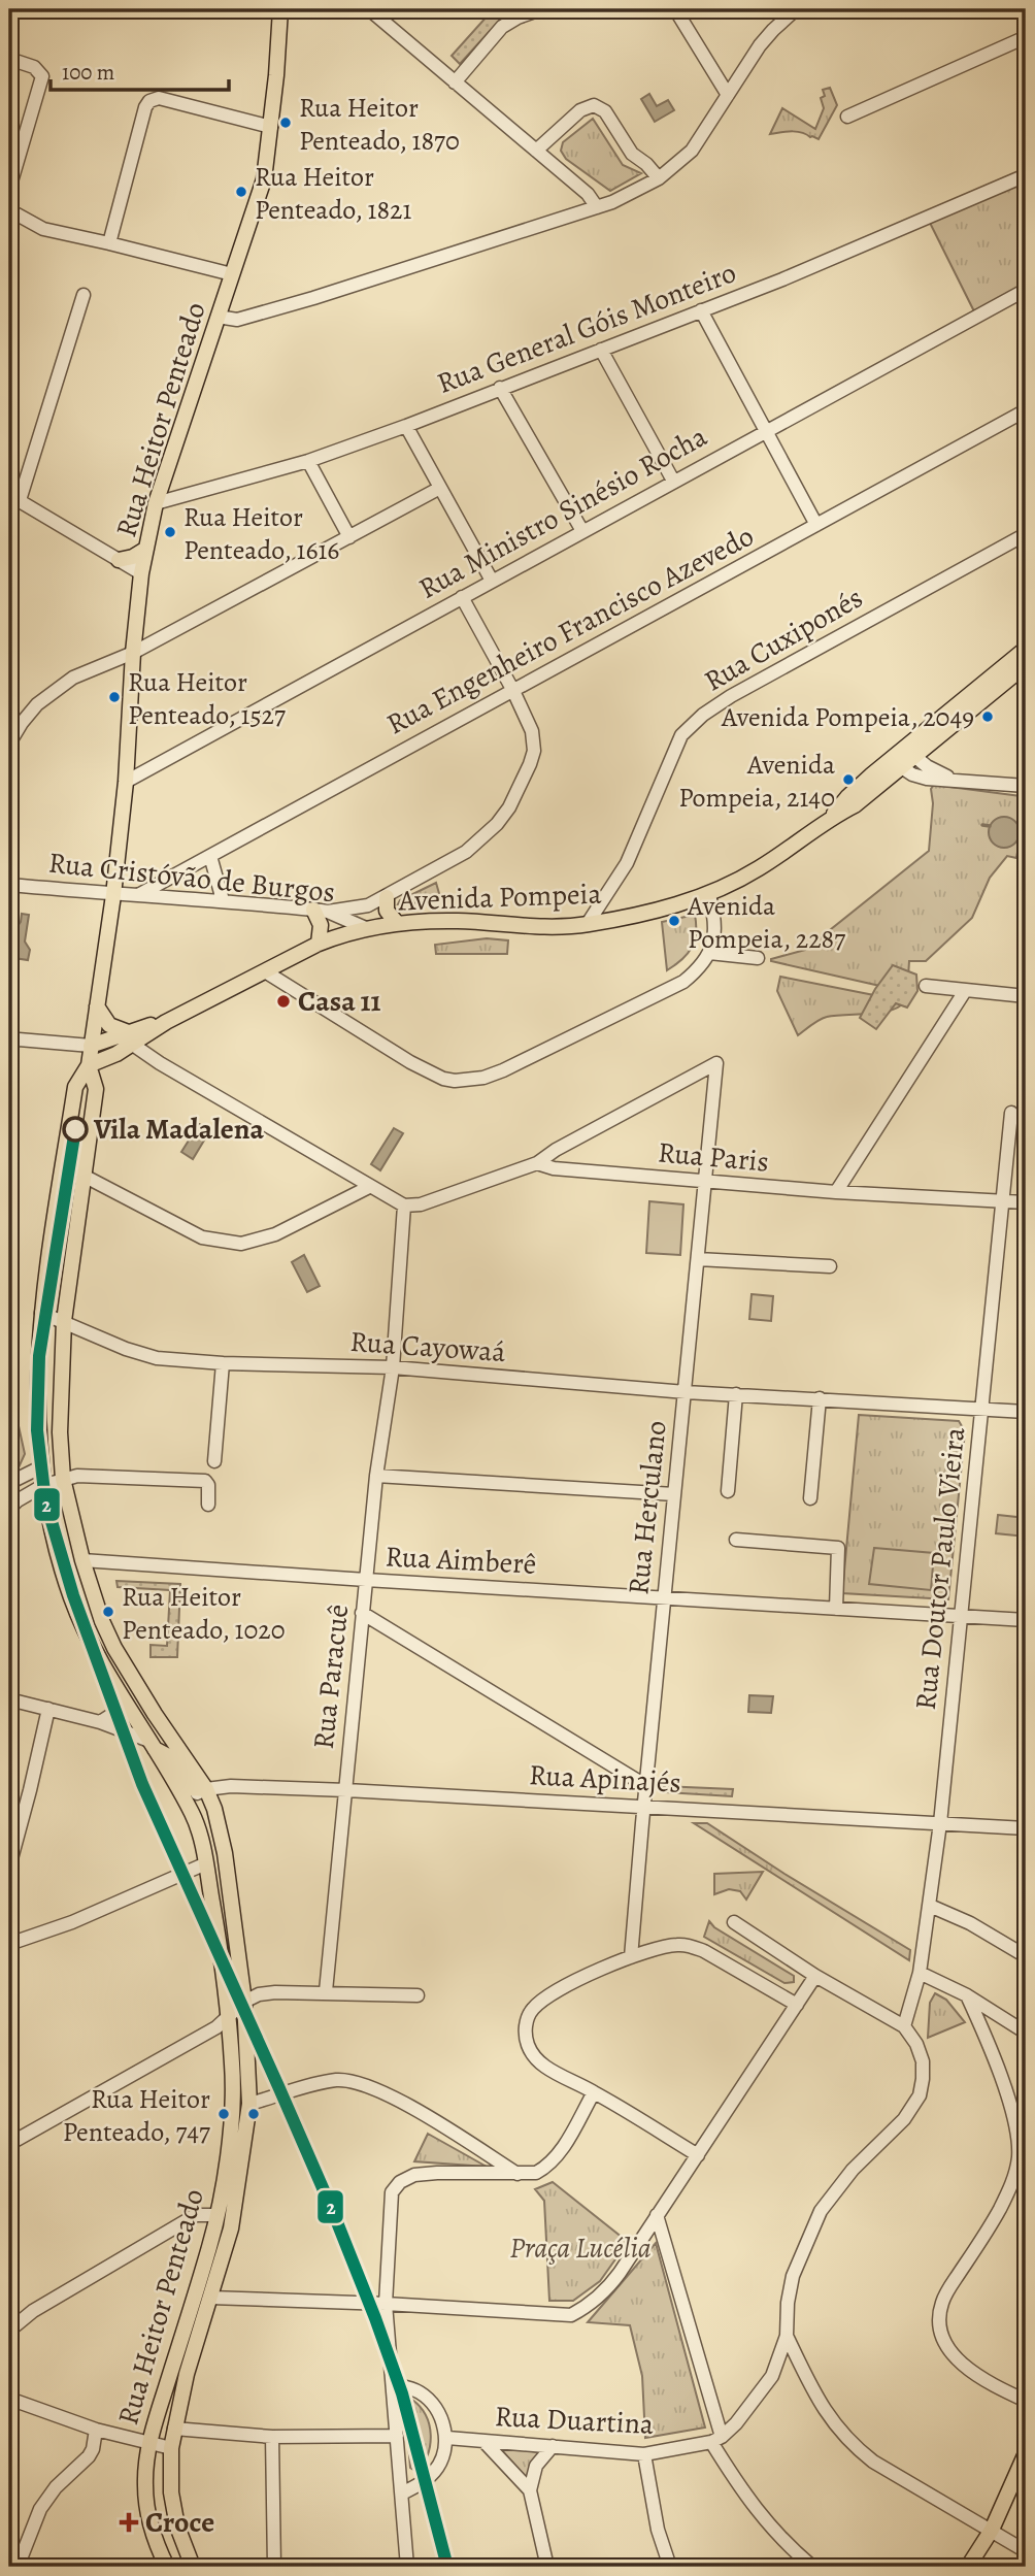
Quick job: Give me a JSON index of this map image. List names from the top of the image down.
{
  "streets": {
    "main road": ["Rua Heitor Penteado", "Avenida Pompeia"],
    "street": [
      "Rua General Góis Monteiro",
      "Rua Ministro Sinésio Rocha",
      "Rua Engenheiro Francisco Azevedo",
      "Rua Cuxiponés",
      "Rua Cristóvão de Burgos",
      "Rua Paris",
      "Rua Cayowaá",
      "Rua Herculano",
      "Rua Aimberê",
      "Rua Doutor Paulo Vieira",
      "Rua Paracuê",
      "Rua Apinajés",
      "Rua Duartina"
    ]
  },
  "crossings": [
    ["Rua General Góis Monteiro", "Rua Heitor Penteado"],
    ["Rua Heitor Penteado", "Rua Ministro Sinésio Rocha"],
    ["Rua Heitor Penteado", "Rua Cristóvão de Burgos"],
    ["Rua Heitor Penteado", "Avenida Pompeia"],
    ["Rua Heitor Penteado", "Rua Cayowaá"],
    ["Rua Heitor Penteado", "Rua Aimberê"],
    ["Rua Heitor Penteado", "Rua Apinajés"],
    ["Rua Engenheiro Francisco Azevedo", "Rua Cristóvão de Burgos"],
    ["Rua Cuxiponés", "Avenida Pompeia"],
    ["Rua Cristóvão de Burgos", "Avenida Pompeia"],
    ["Rua Paris", "Rua Herculano"],
    ["Rua Paris", "Rua Doutor Paulo Vieira"],
    ["Rua Cayowaá", "Rua Herculano"],
    ["Rua Cayowaá", "Rua Doutor Paulo Vieira"],
    ["Rua Cayowaá", "Rua Paracuê"],
    ["Rua Herculano", "Rua Aimberê"],
    ["Rua Herculano", "Rua Apinajés"],
    ["Rua Aimberê", "Rua Doutor Paulo Vieira"],
    ["Rua Aimberê", "Rua Paracuê"],
    ["Rua Doutor Paulo Vieira", "Rua Apinajés"],
    ["Rua Paracuê", "Rua Apinajés"]
  ],
  "parks": ["Praça Lucélia"],
  "places": {
    "other": [
      "Rua Heitor Penteado, 1870",
      "Rua Heitor Penteado, 1821",
      "Rua Heitor Penteado, 1616",
      "Rua Heitor Penteado, 1527",
      "Avenida Pompeia, 2049",
      "Avenida Pompeia, 2140",
      "Avenida Pompeia, 2287",
      "Casa 11",
      "Vila Madalena",
      "Rua Heitor Penteado, 1020",
      "Rua Heitor Penteado, 747"
    ],
    "health": ["Croce"]
  },
  "lines": ["transit line 2"],
  "scale_bar": "100 m"
}
